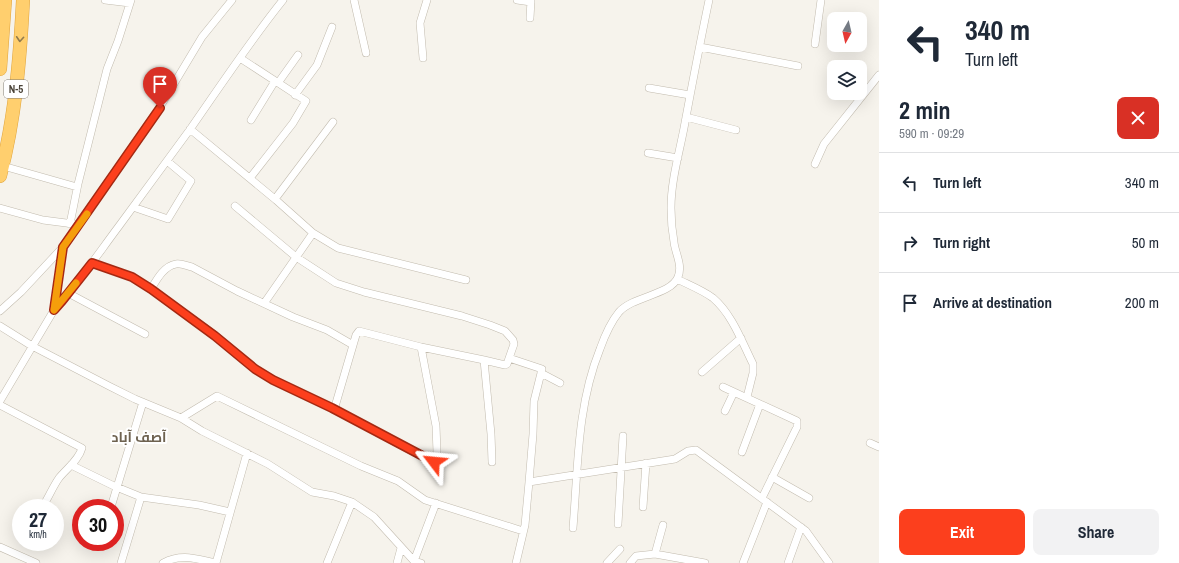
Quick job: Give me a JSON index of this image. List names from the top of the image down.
{
  "streets": {
    "highway": ["N-5"]
  },
  "districts": ["آصف آباد"],
  "north": "bottom",
  "page": {
    "turn": ["340 m", "Turn left"],
    "heading": ["2 min", "590 m · 09:29"],
    "list": [
      {
        "name": "Turn left",
        "value": "340 m"
      },
      {
        "name": "Turn right",
        "value": "50 m"
      },
      {
        "name": "Arrive at destination",
        "value": "200 m"
      }
    ],
    "speed": "27 km/h",
    "limit": "30",
    "buttons": ["Exit", "Share"]
  }
}
